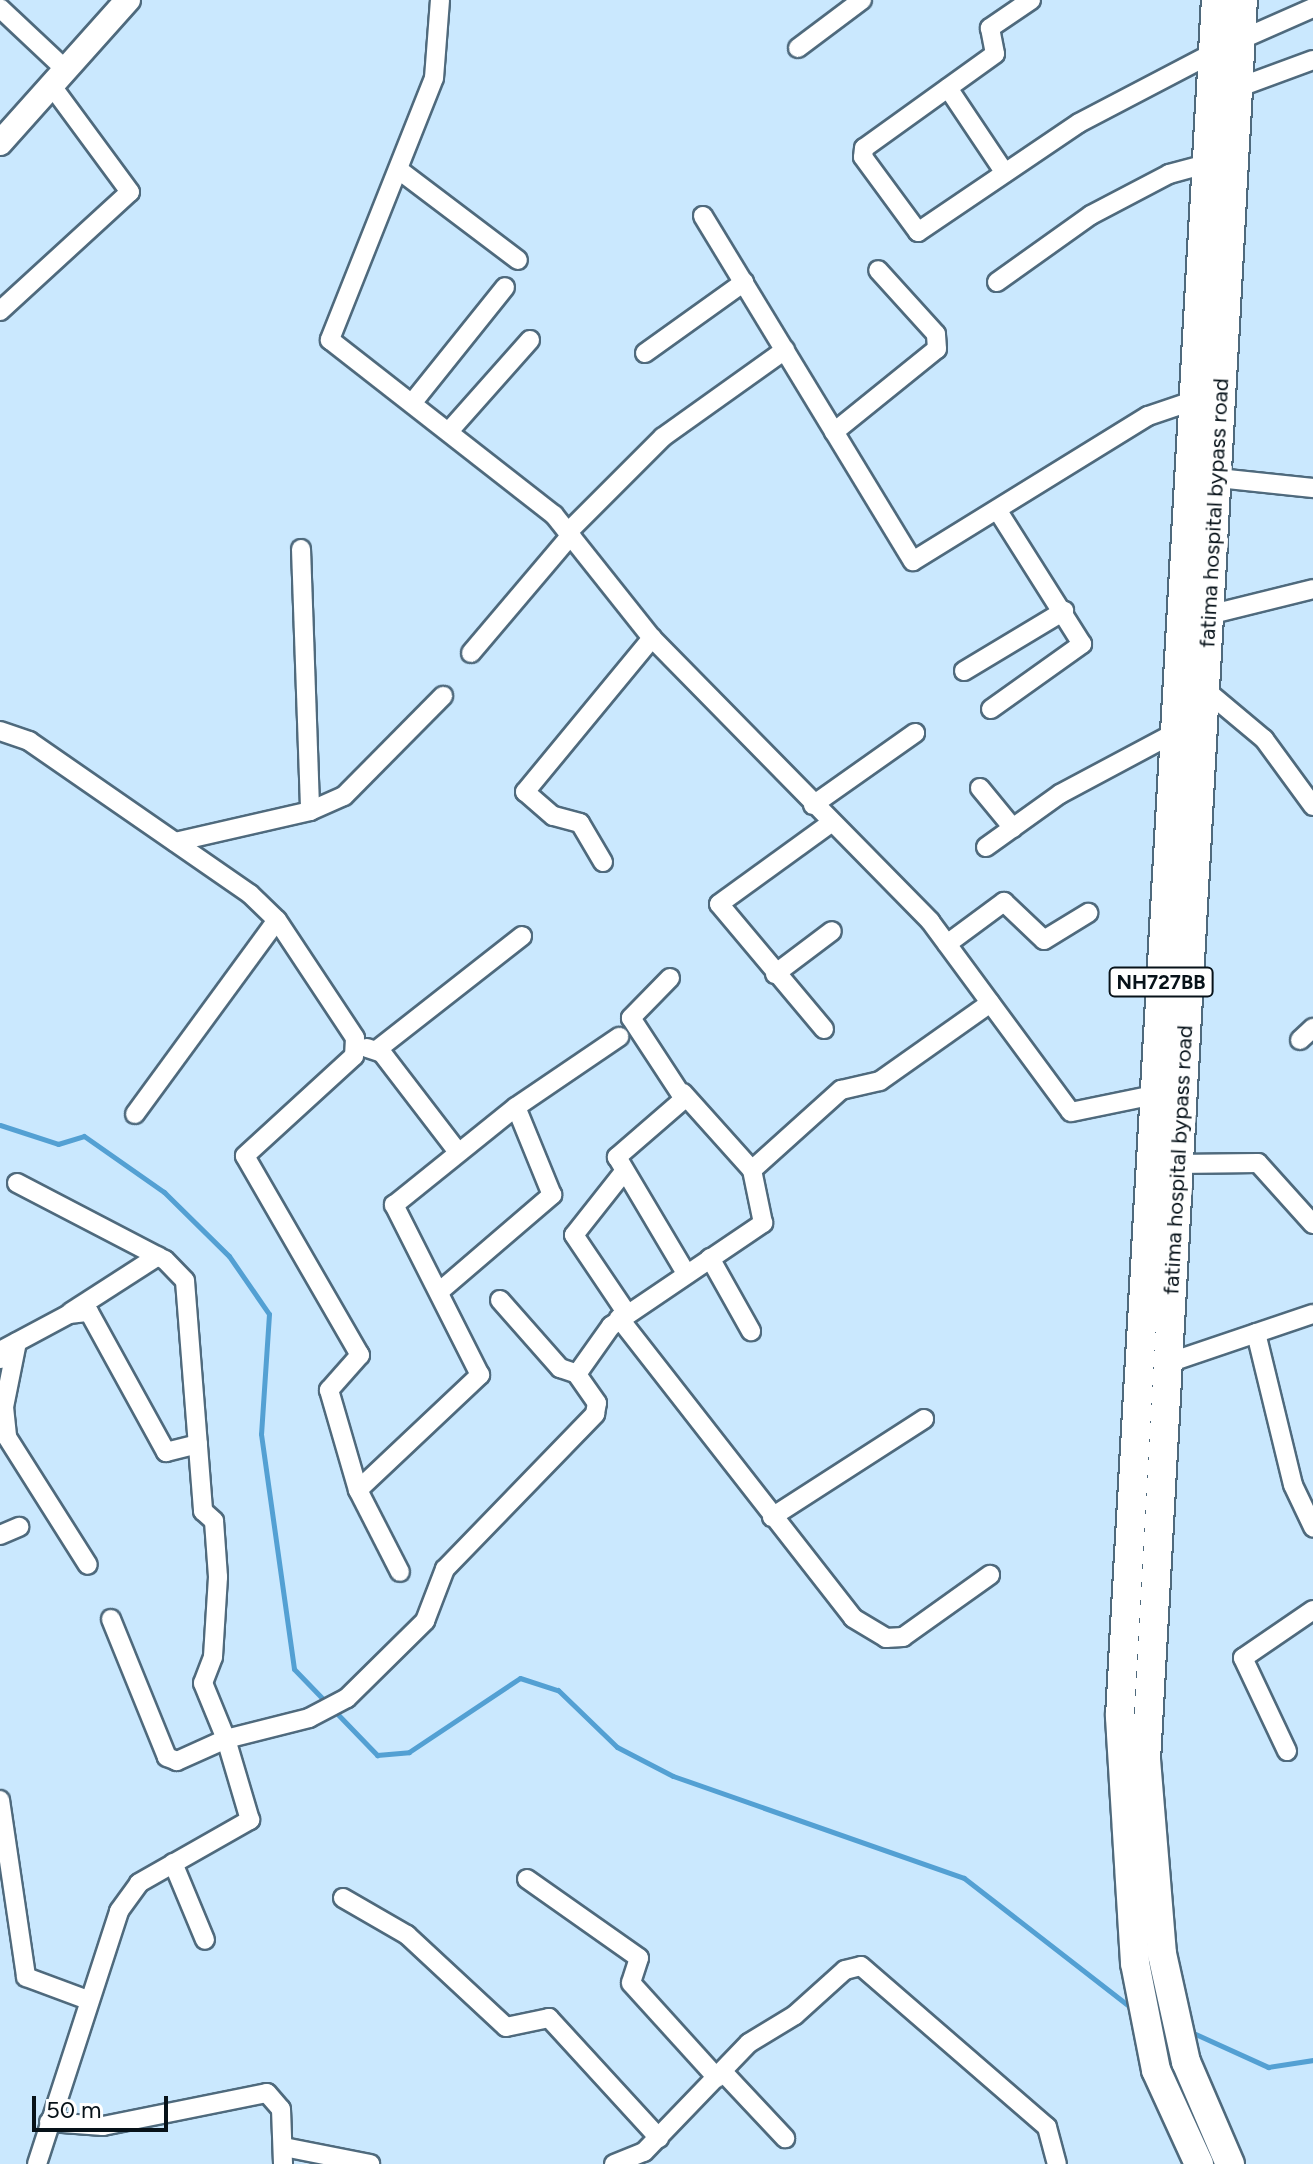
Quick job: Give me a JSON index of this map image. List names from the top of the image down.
{
  "streets": {
    "highway": ["fatima hospital bypass road", "NH727BB"]
  },
  "scale_bar": "50 m"
}
